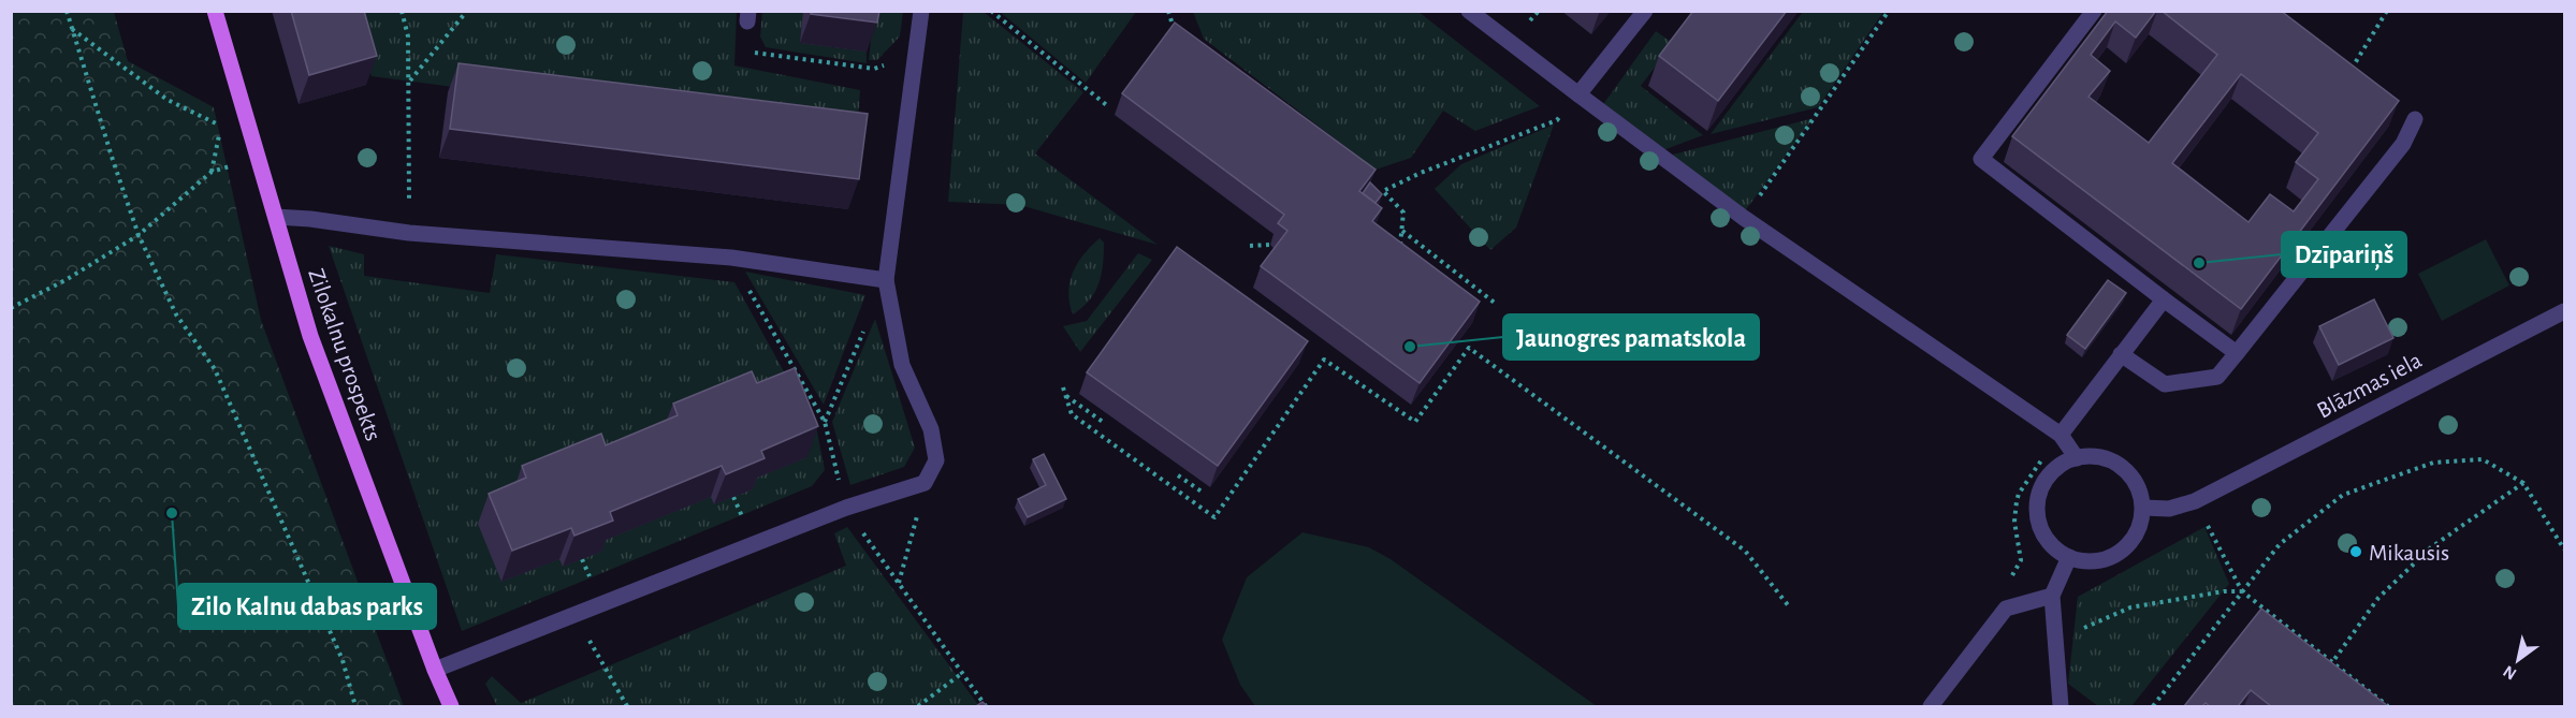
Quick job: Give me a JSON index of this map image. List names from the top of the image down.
{
  "streets": {
    "main road": ["Zilokalnu prospekts"],
    "street": ["Blāzmas iela"]
  },
  "places": [
    "Dzīpariņš",
    "Jaunogres pamatskola",
    "Zilo Kalnu dabas parks",
    "Mikausis"
  ],
  "north": "bottom left"
}
